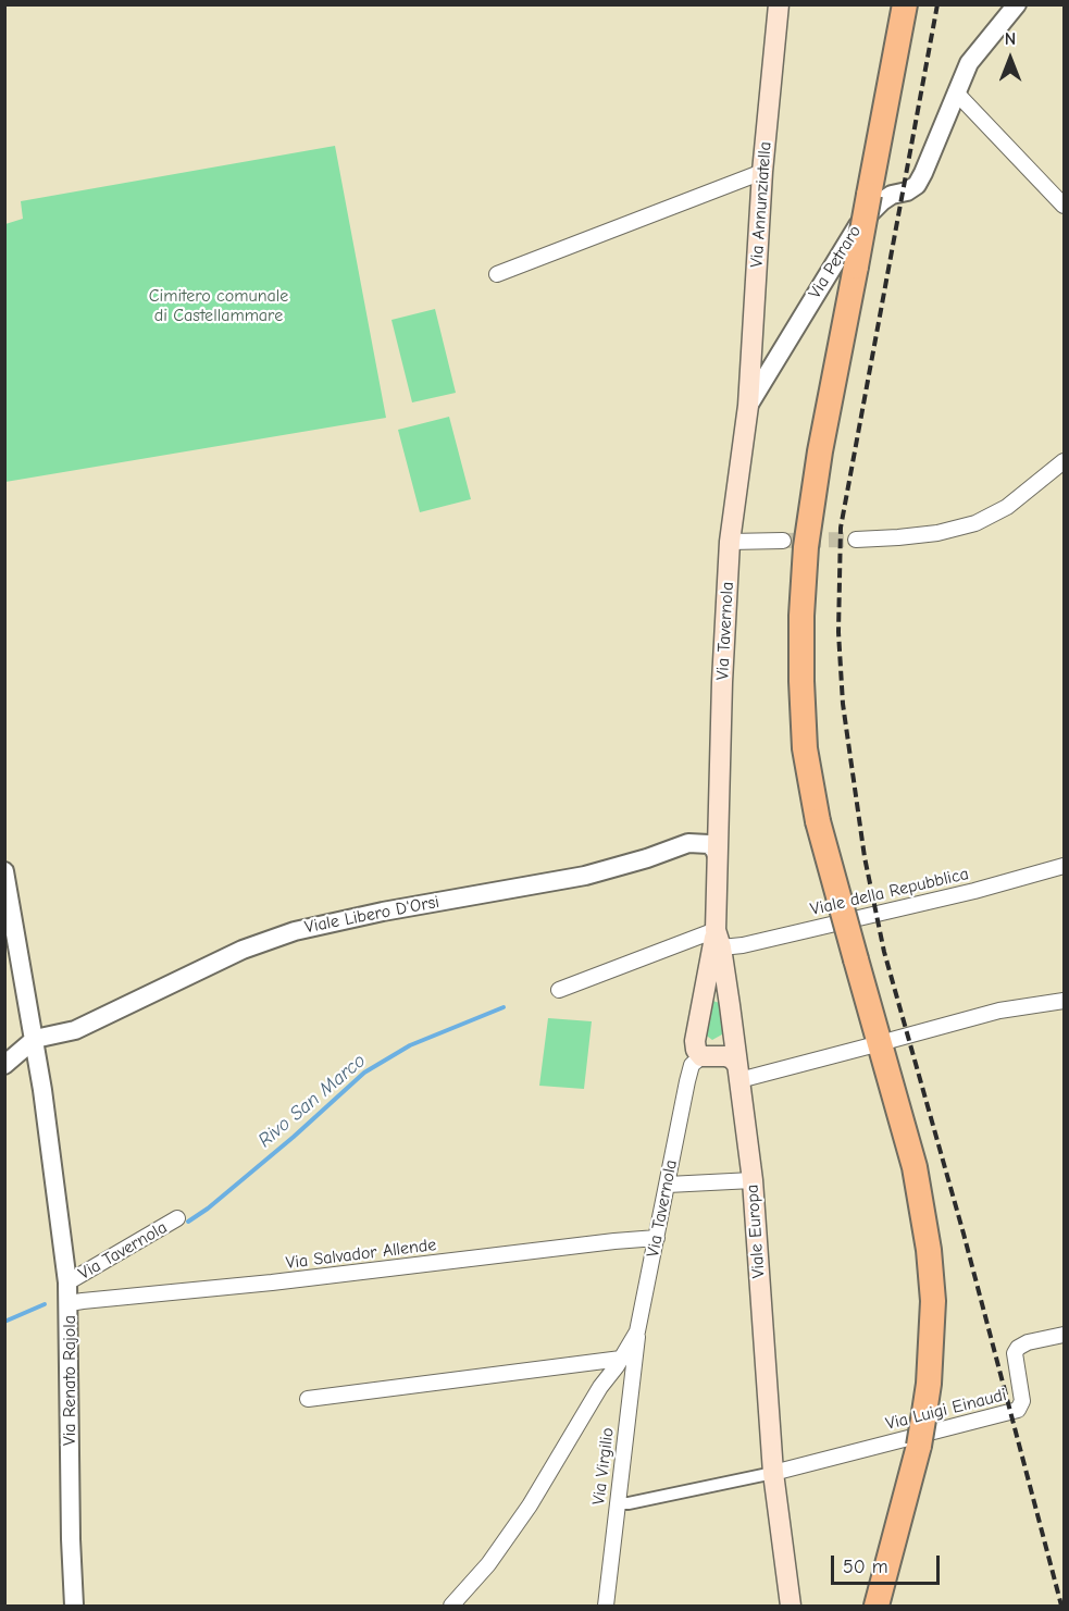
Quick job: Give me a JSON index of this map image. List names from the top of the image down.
{
  "streets": {
    "main road": ["Via Annunziatella", "Via Tavernola", "Viale Europa"],
    "street": [
      "Via Petraro",
      "Viale della Repubblica",
      "Viale Libero D'Orsi",
      "Via Salvador Allende",
      "Via Renato Rajola",
      "Via Luigi Einaudi",
      "Via Virgilio"
    ]
  },
  "crossings": [
    ["Via Annunziatella", "Via Petraro"],
    ["Via Annunziatella", "Via Tavernola"],
    ["Via Petraro", "Via Tavernola"],
    ["Via Tavernola", "Viale Europa"],
    ["Via Tavernola", "Via Salvador Allende"],
    ["Via Tavernola", "Via Renato Rajola"],
    ["Via Tavernola", "Via Virgilio"],
    ["Viale della Repubblica", "Viale Europa"],
    ["Viale Libero D'Orsi", "Via Renato Rajola"],
    ["Viale Europa", "Via Luigi Einaudi"],
    ["Via Salvador Allende", "Via Renato Rajola"]
  ],
  "water": ["Rivo San Marco"],
  "parks": ["Cimitero comunale di Castellammare"],
  "scale_bar": "50 m",
  "north": "top"
}
